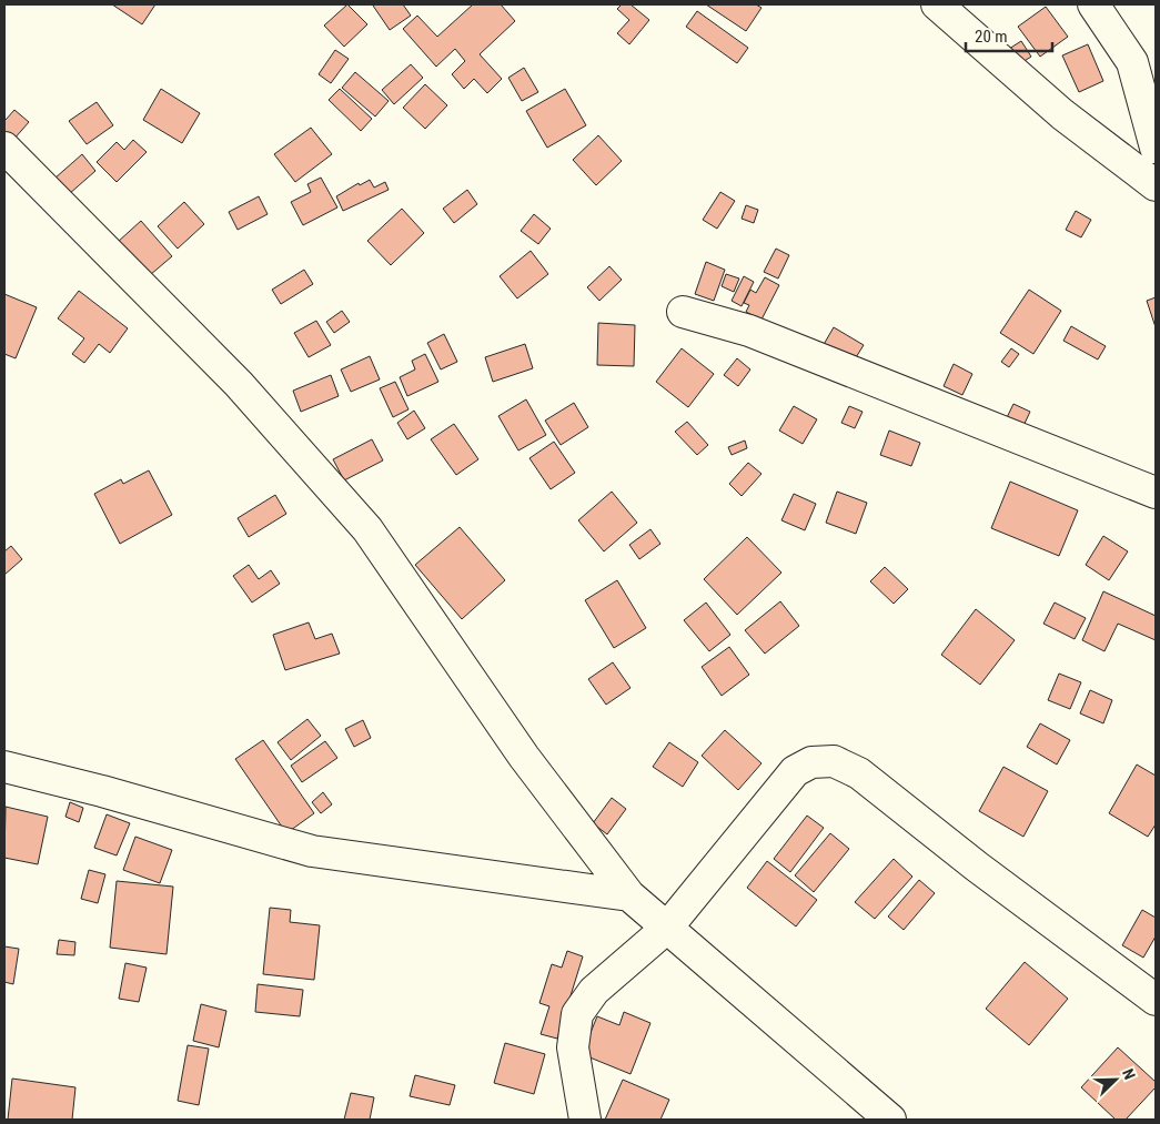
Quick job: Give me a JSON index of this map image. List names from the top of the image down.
{
  "scale_bar": "20 m",
  "north": "top right"
}
